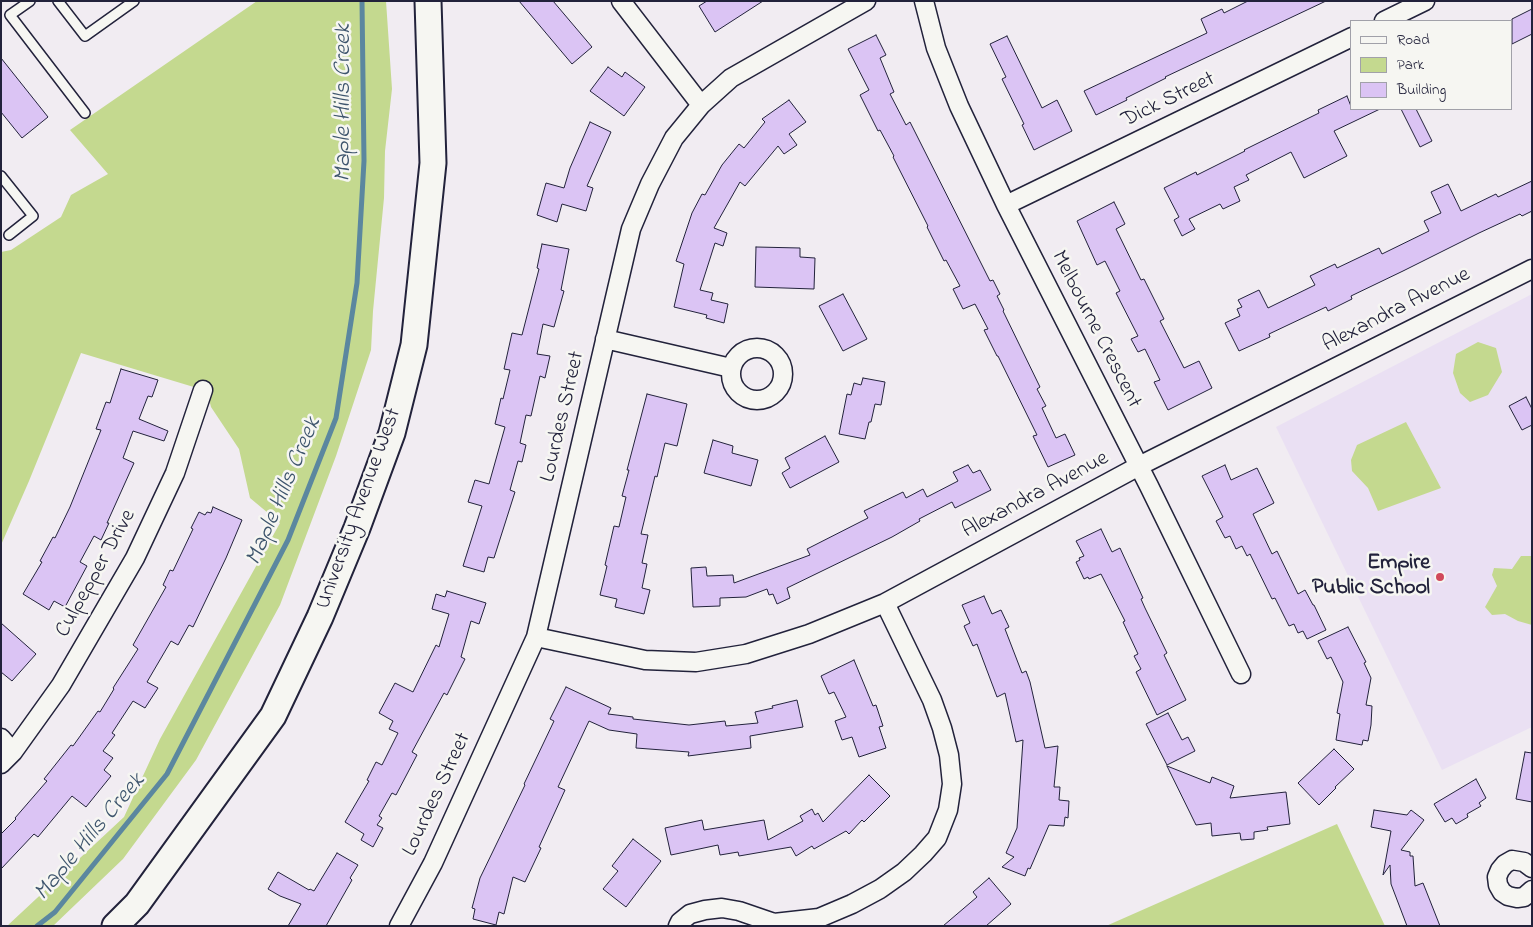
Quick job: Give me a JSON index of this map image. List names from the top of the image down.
{
  "streets": {
    "main road": ["University Avenue West"],
    "street": [
      "Dick Street",
      "Alexandra Avenue",
      "Melbourne Crescent",
      "Lourdes Street",
      "Culpepper Drive"
    ]
  },
  "crossings": [
    ["Dick Street", "Melbourne Crescent"],
    ["Alexandra Avenue", "Melbourne Crescent"],
    ["Alexandra Avenue", "Lourdes Street"]
  ],
  "water": ["Maple Hills Creek"],
  "places": ["Empire Public School"],
  "legend": ["Road", "Park", "Building"]
}
